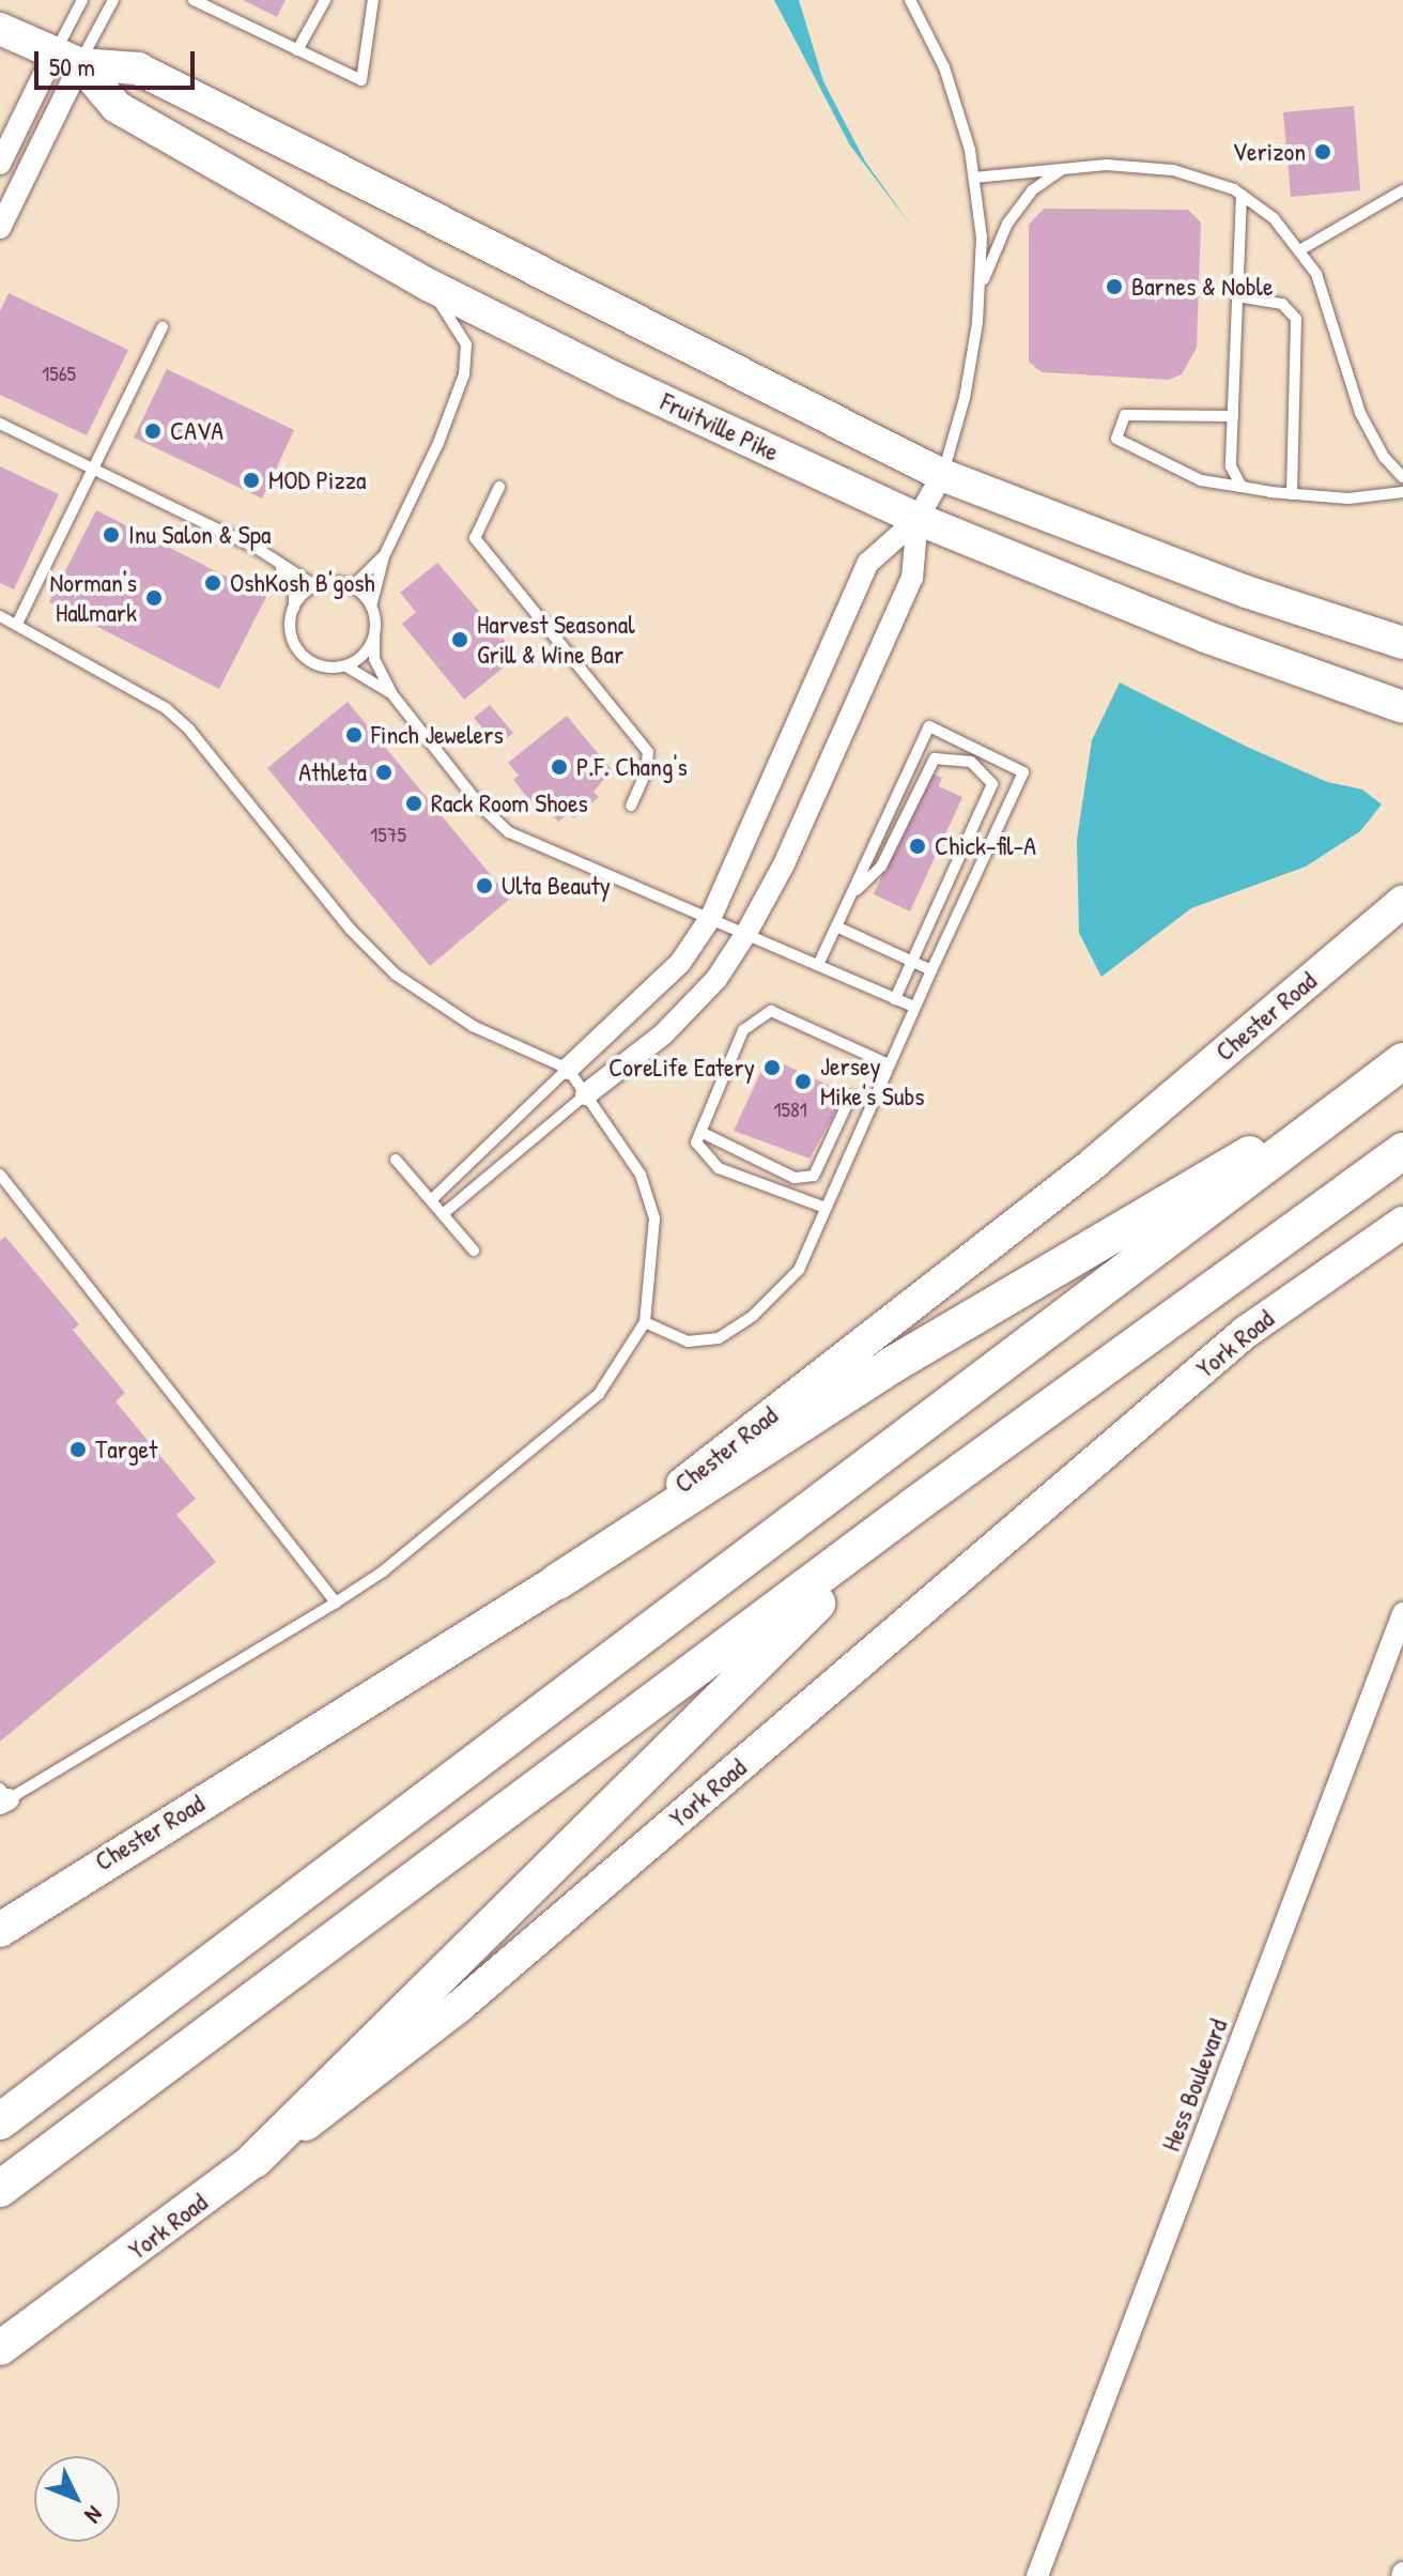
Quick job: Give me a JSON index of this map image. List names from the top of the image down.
{
  "streets": {
    "highway": ["Chester Road", "York Road"],
    "main road": ["Fruitville Pike"],
    "street": ["Hess Boulevard"]
  },
  "places": [
    "Verizon",
    "Barnes & Noble",
    "CAVA",
    "MOD Pizza",
    "Inu Salon & Spa",
    "OshKosh B'gosh",
    "Norman's Hallmark",
    "Harvest Seasonal Grill & Wine Bar",
    "Finch Jewelers",
    "P.F. Chang's",
    "Athleta",
    "Rack Room Shoes",
    "Chick-fil-A",
    "Ulta Beauty",
    "CoreLife Eatery",
    "Jersey Mike's Subs",
    "Target"
  ],
  "house_numbers": ["1565", "1575", "1581"],
  "scale_bar": "50 m",
  "north": "bottom right"
}
